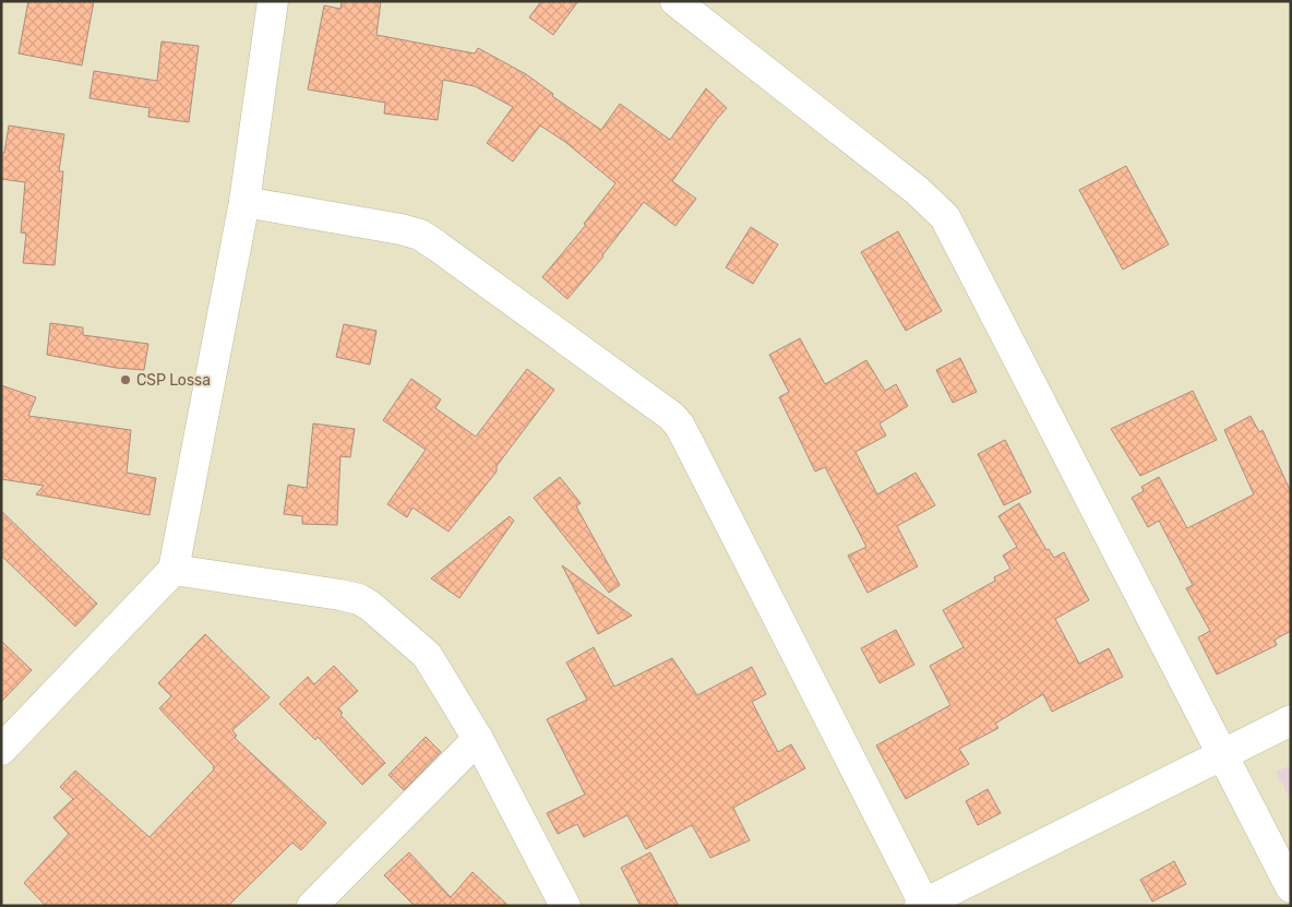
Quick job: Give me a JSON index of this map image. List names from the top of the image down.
{
  "places": ["CSP Lossa"]
}
